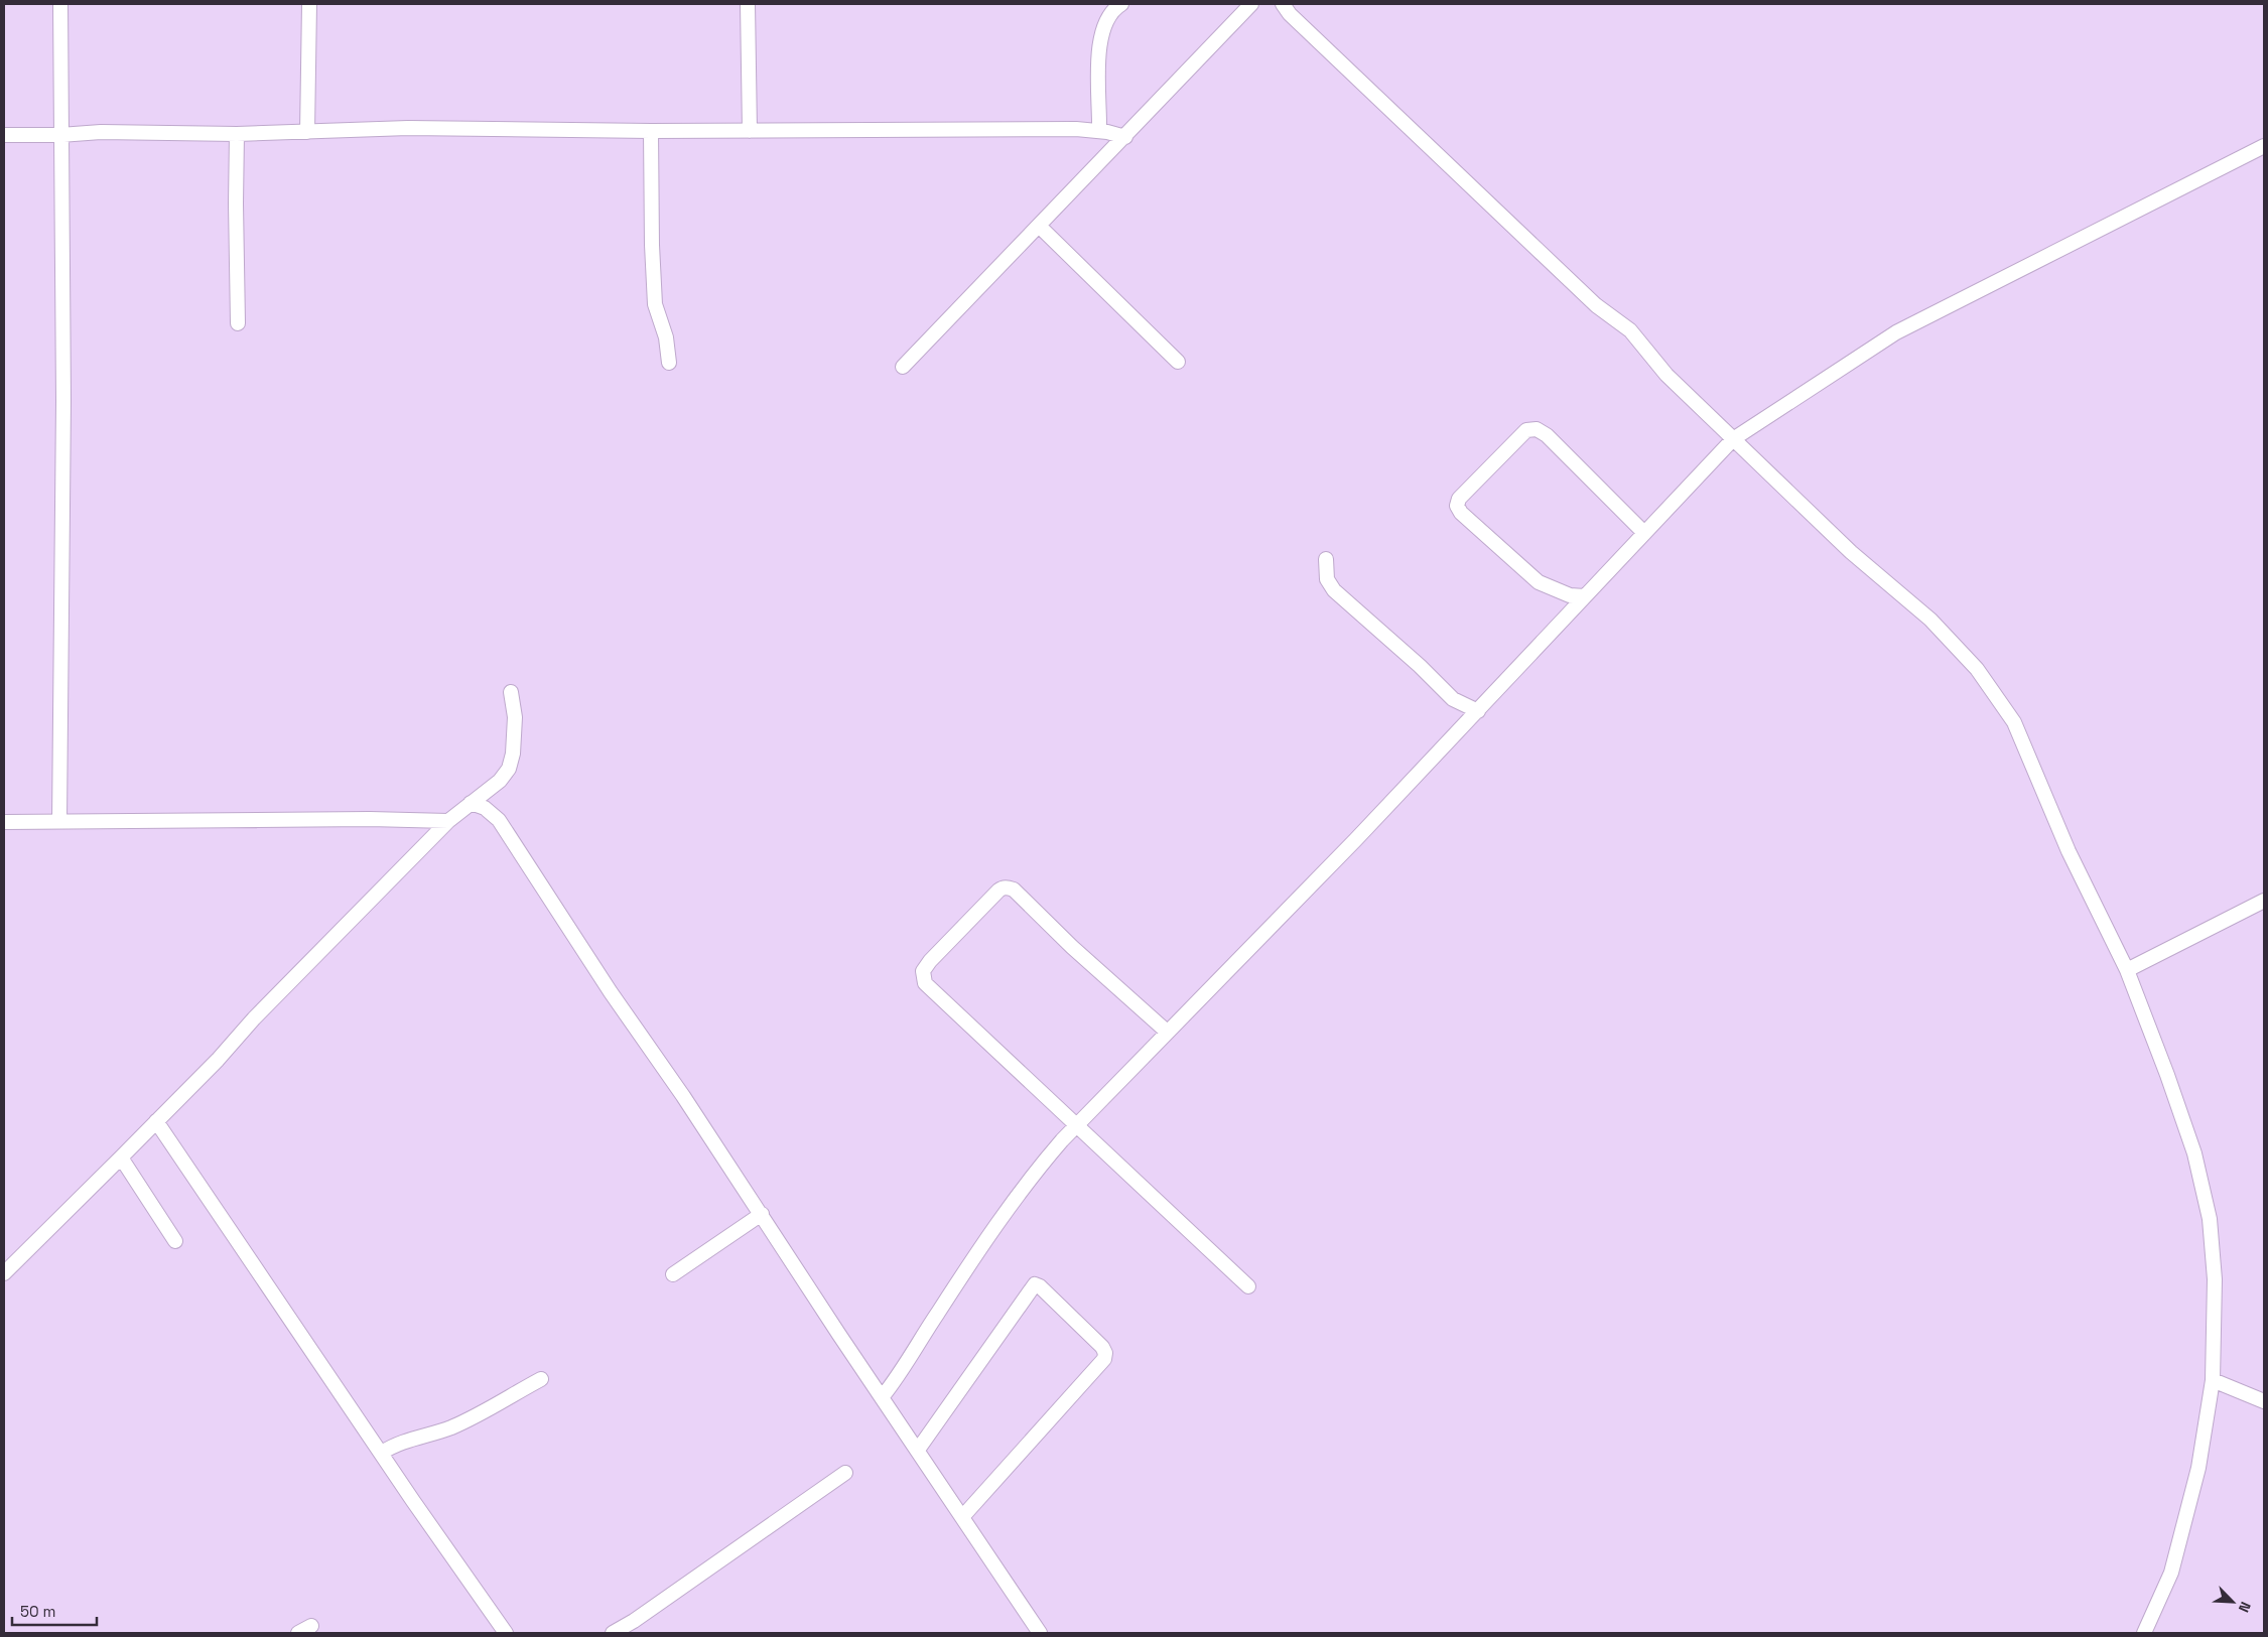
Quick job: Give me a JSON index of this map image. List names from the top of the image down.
{
  "scale_bar": "50 m",
  "north": "bottom right"
}
